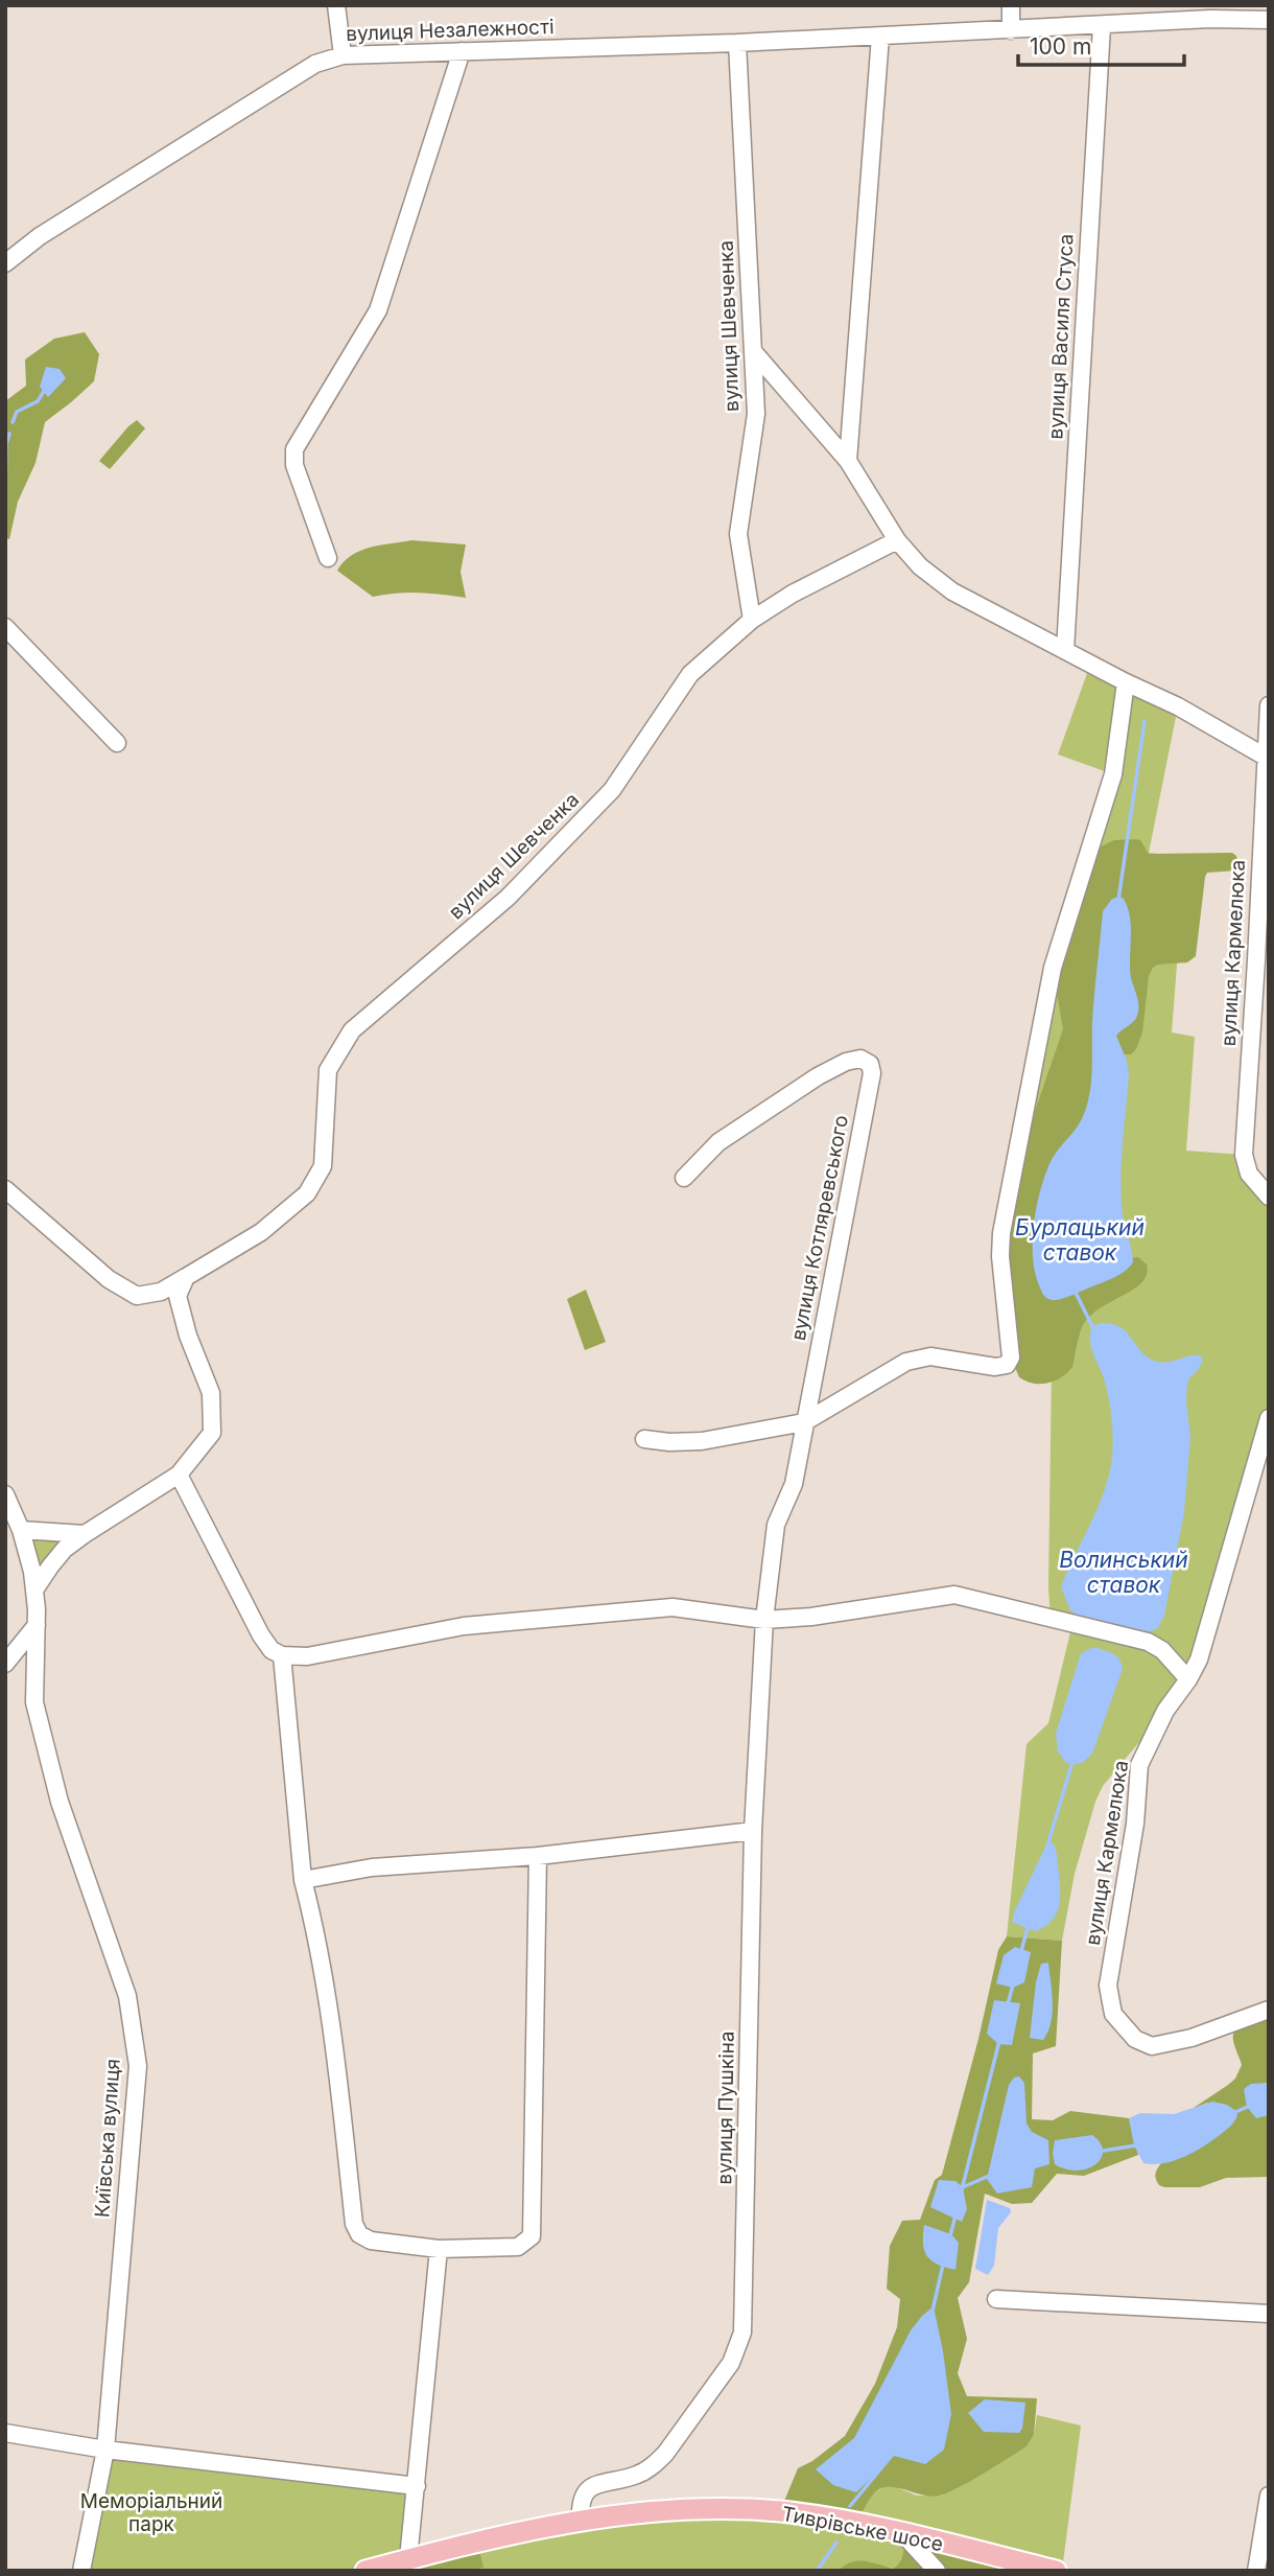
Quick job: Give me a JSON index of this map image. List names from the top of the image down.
{
  "streets": {
    "main road": ["Тиврівське шосе"],
    "street": [
      "вулиця Незалежності",
      "вулиця Шевченка",
      "вулиця Василя Стуса",
      "вулиця Кармелюка",
      "вулиця Котляревського",
      "вулиця Пушкіна",
      "Київська вулиця"
    ]
  },
  "crossings": [
    ["вулиця Незалежності", "вулиця Шевченка"],
    ["вулиця Незалежності", "вулиця Василя Стуса"],
    ["вулиця Котляревського", "вулиця Пушкіна"],
    ["вулиця Пушкіна", "Тиврівське шосе"]
  ],
  "water": ["Бурлацький ставок", "Волинський ставок"],
  "parks": ["Меморіальний парк"],
  "scale_bar": "100 m"
}
